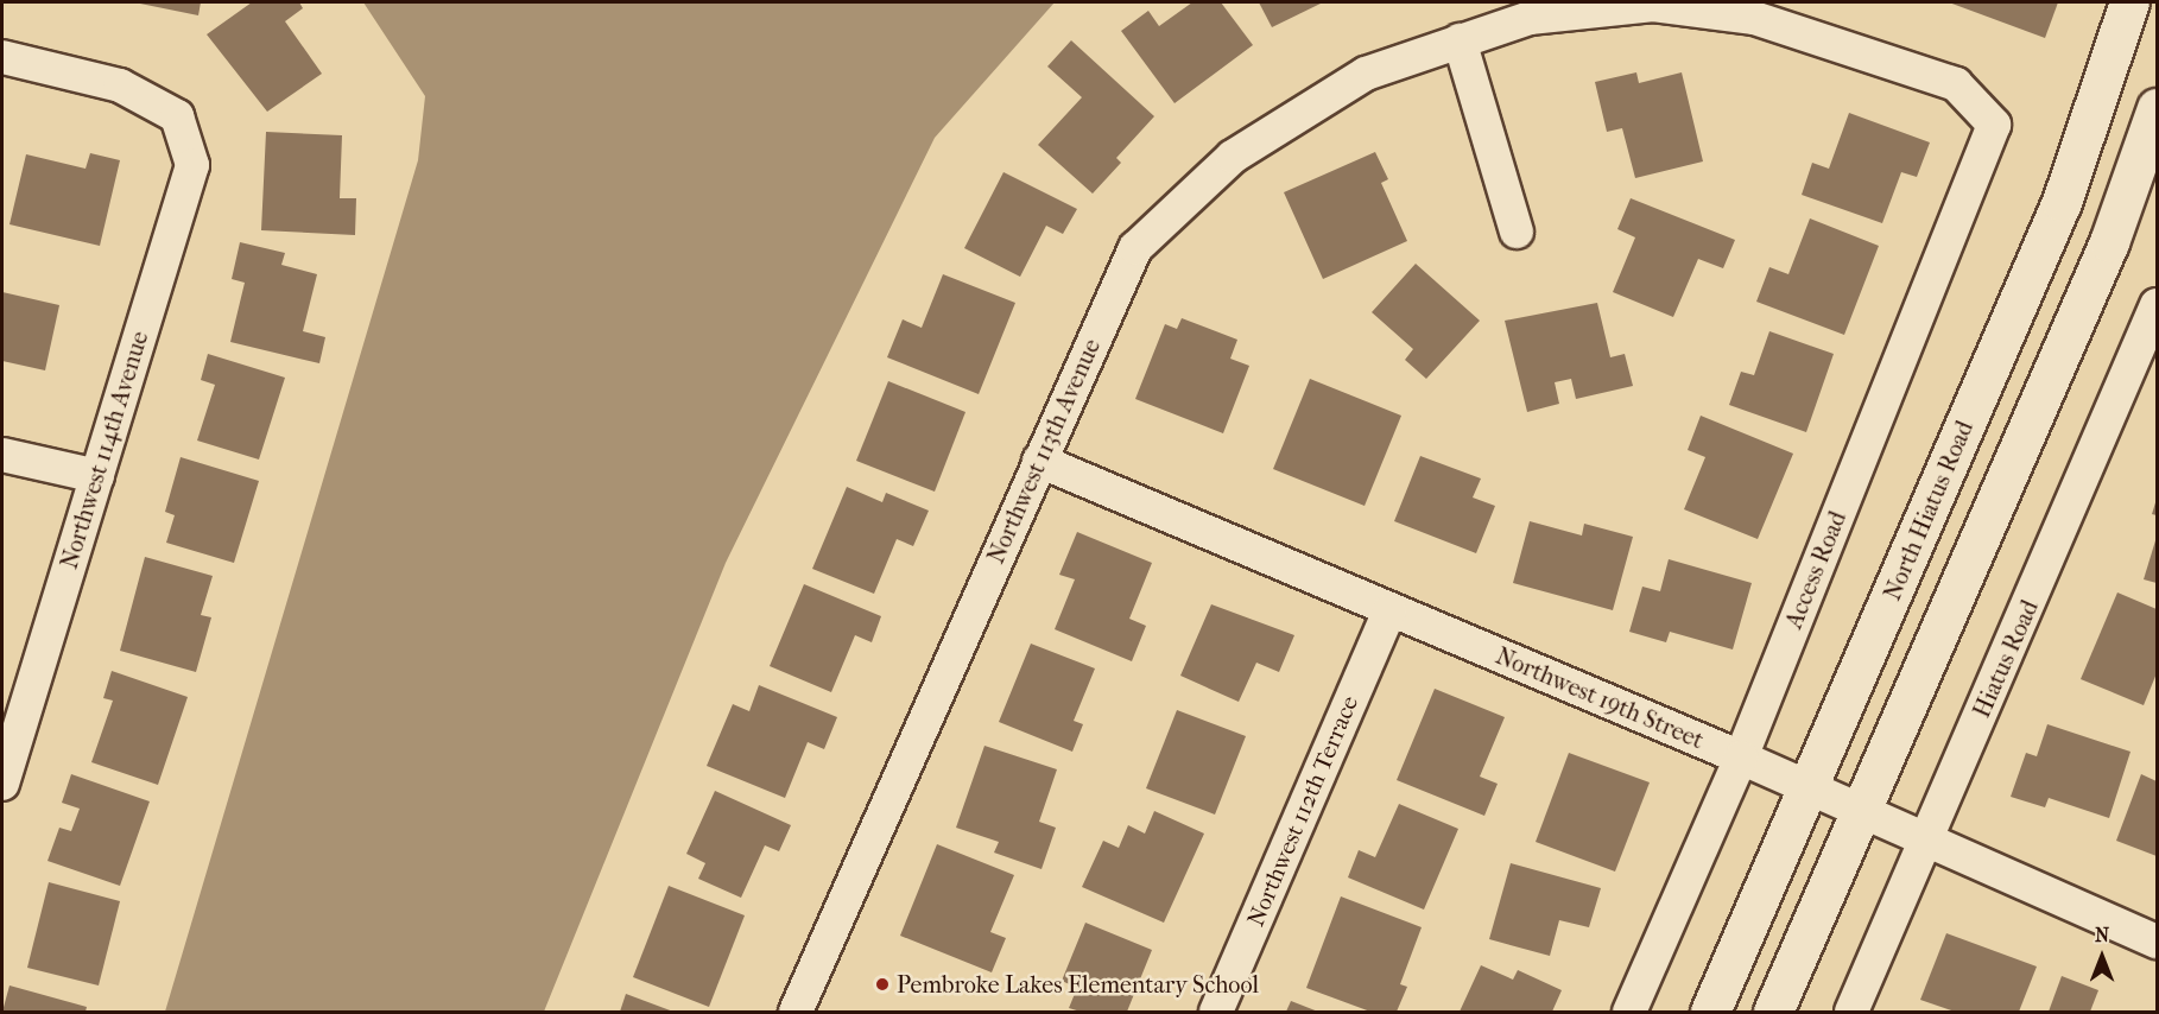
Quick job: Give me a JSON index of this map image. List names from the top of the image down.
{
  "streets": {
    "main road": ["North Hiatus Road"],
    "street": [
      "Northwest 114th Avenue",
      "Northwest 113th Avenue",
      "Access Road",
      "Hiatus Road",
      "Northwest 19th Street",
      "Northwest 112th Terrace"
    ]
  },
  "crossings": [
    ["Northwest 113th Avenue", "Access Road"],
    ["Northwest 113th Avenue", "Northwest 19th Street"],
    ["North Hiatus Road", "Northwest 19th Street"],
    ["Access Road", "Northwest 19th Street"],
    ["Hiatus Road", "Northwest 19th Street"],
    ["Northwest 19th Street", "Northwest 112th Terrace"]
  ],
  "places": ["Pembroke Lakes Elementary School"],
  "north": "top"
}
